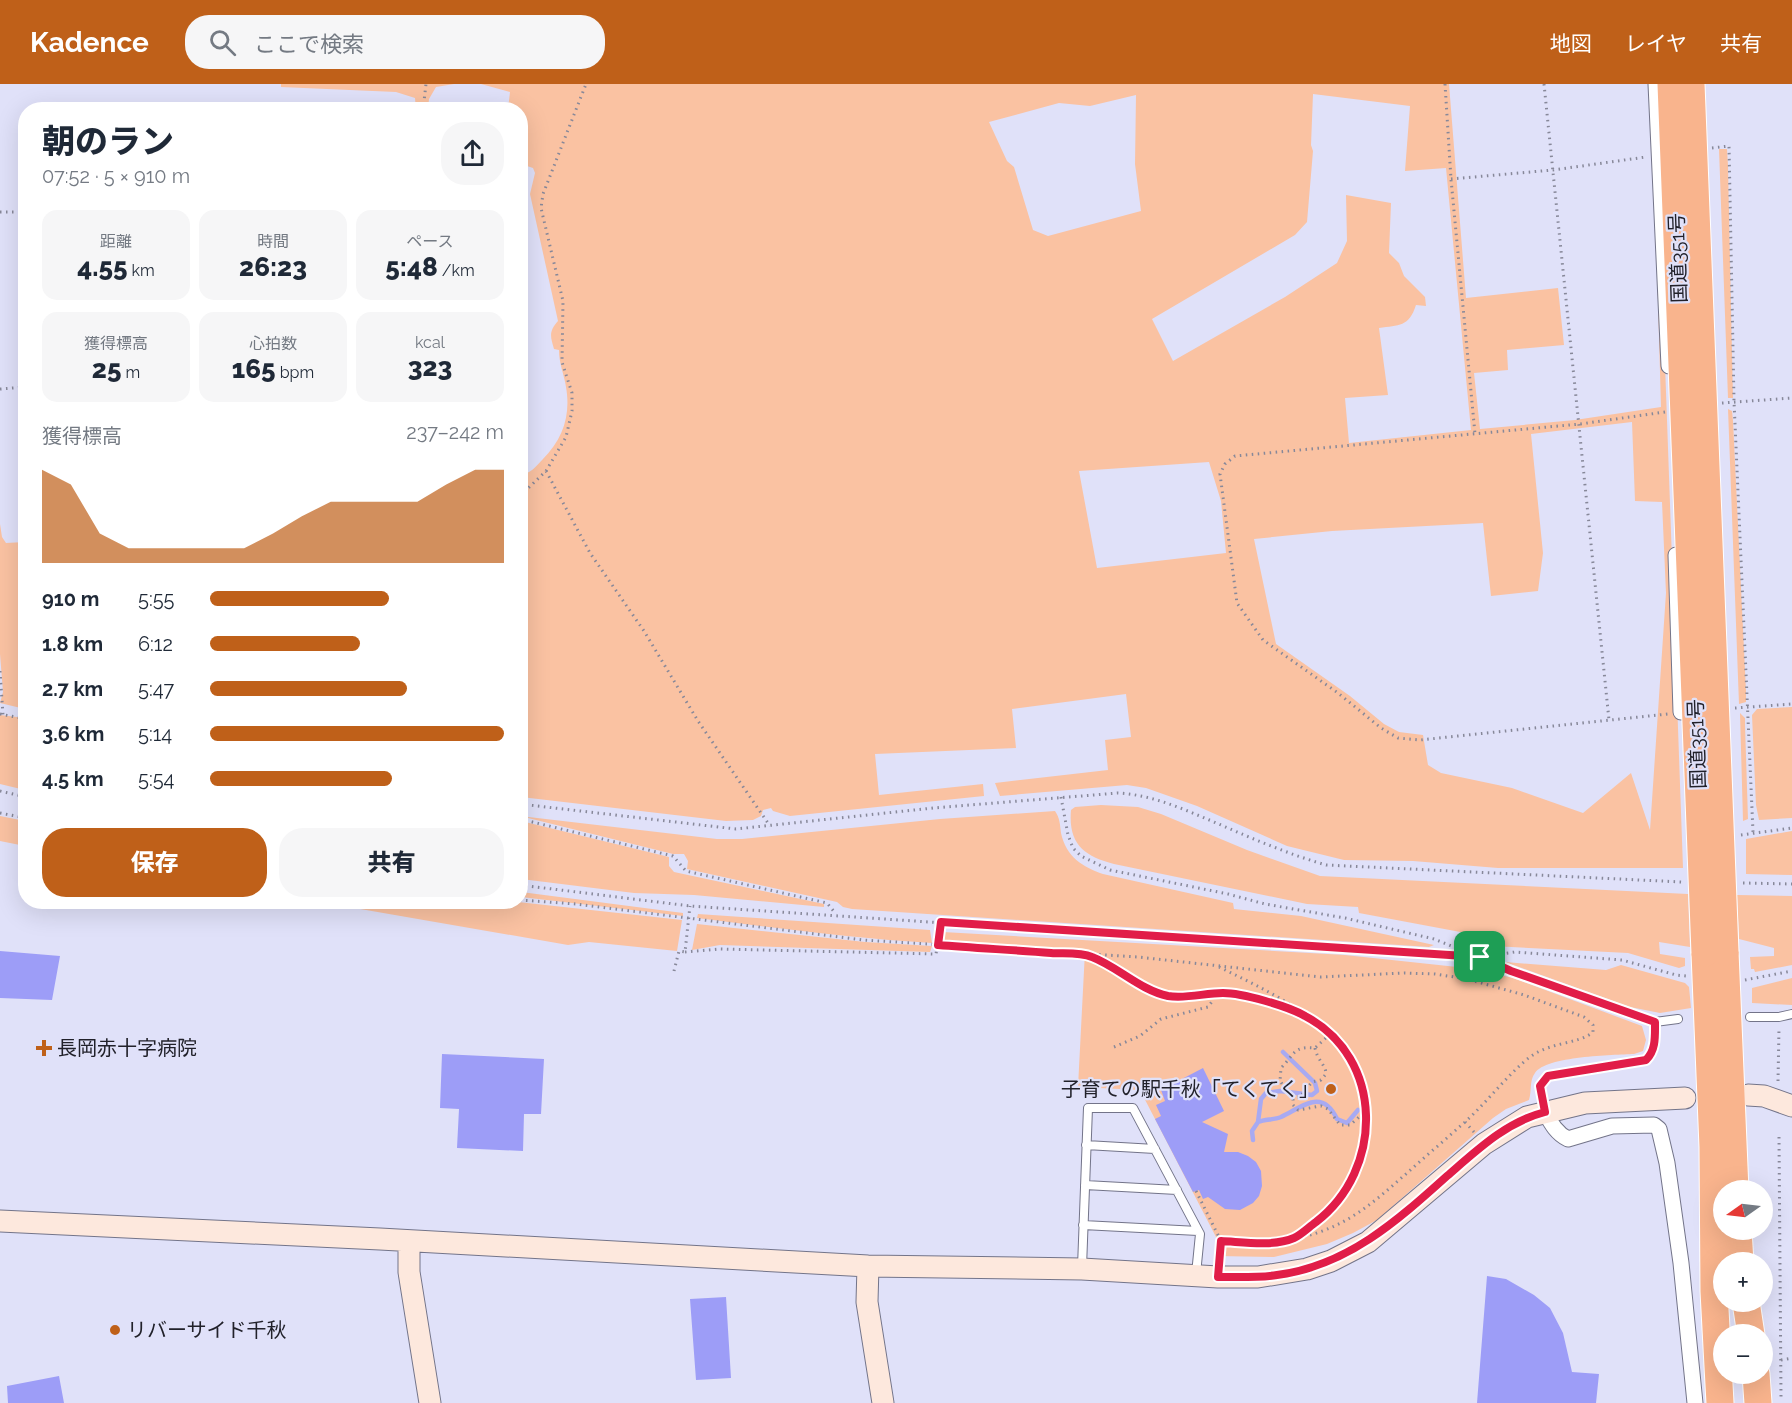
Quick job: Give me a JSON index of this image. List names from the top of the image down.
{
  "streets": {
    "highway": ["国道351号"]
  },
  "places": {
    "health": ["長岡赤十字病院"],
    "other": ["子育ての駅千秋「てくてく」", "リバーサイド千秋"]
  },
  "north": "left",
  "page": {
    "header": "Kadence",
    "search": "ここで検索",
    "nav": ["地図", "レイヤ", "共有"],
    "heading": ["朝のラン", "07:52 · 5 × 910 m"],
    "stats": [
      ["距離", "4.55 km"],
      ["時間", "26:23"],
      ["ペース", "5:48 /km"],
      ["獲得標高", "25 m"],
      ["心拍数", "165 bpm"],
      ["kcal", "323"]
    ],
    "chart": ["獲得標高", "237–242 m"],
    "list": [
      {
        "name": "910 m",
        "note": "5:55"
      },
      {
        "name": "1.8 km",
        "note": "6:12"
      },
      {
        "name": "2.7 km",
        "note": "5:47"
      },
      {
        "name": "3.6 km",
        "note": "5:14"
      },
      {
        "name": "4.5 km",
        "note": "5:54"
      }
    ],
    "buttons": ["保存", "共有"],
    "map_buttons": ["+", "−"]
  }
}
